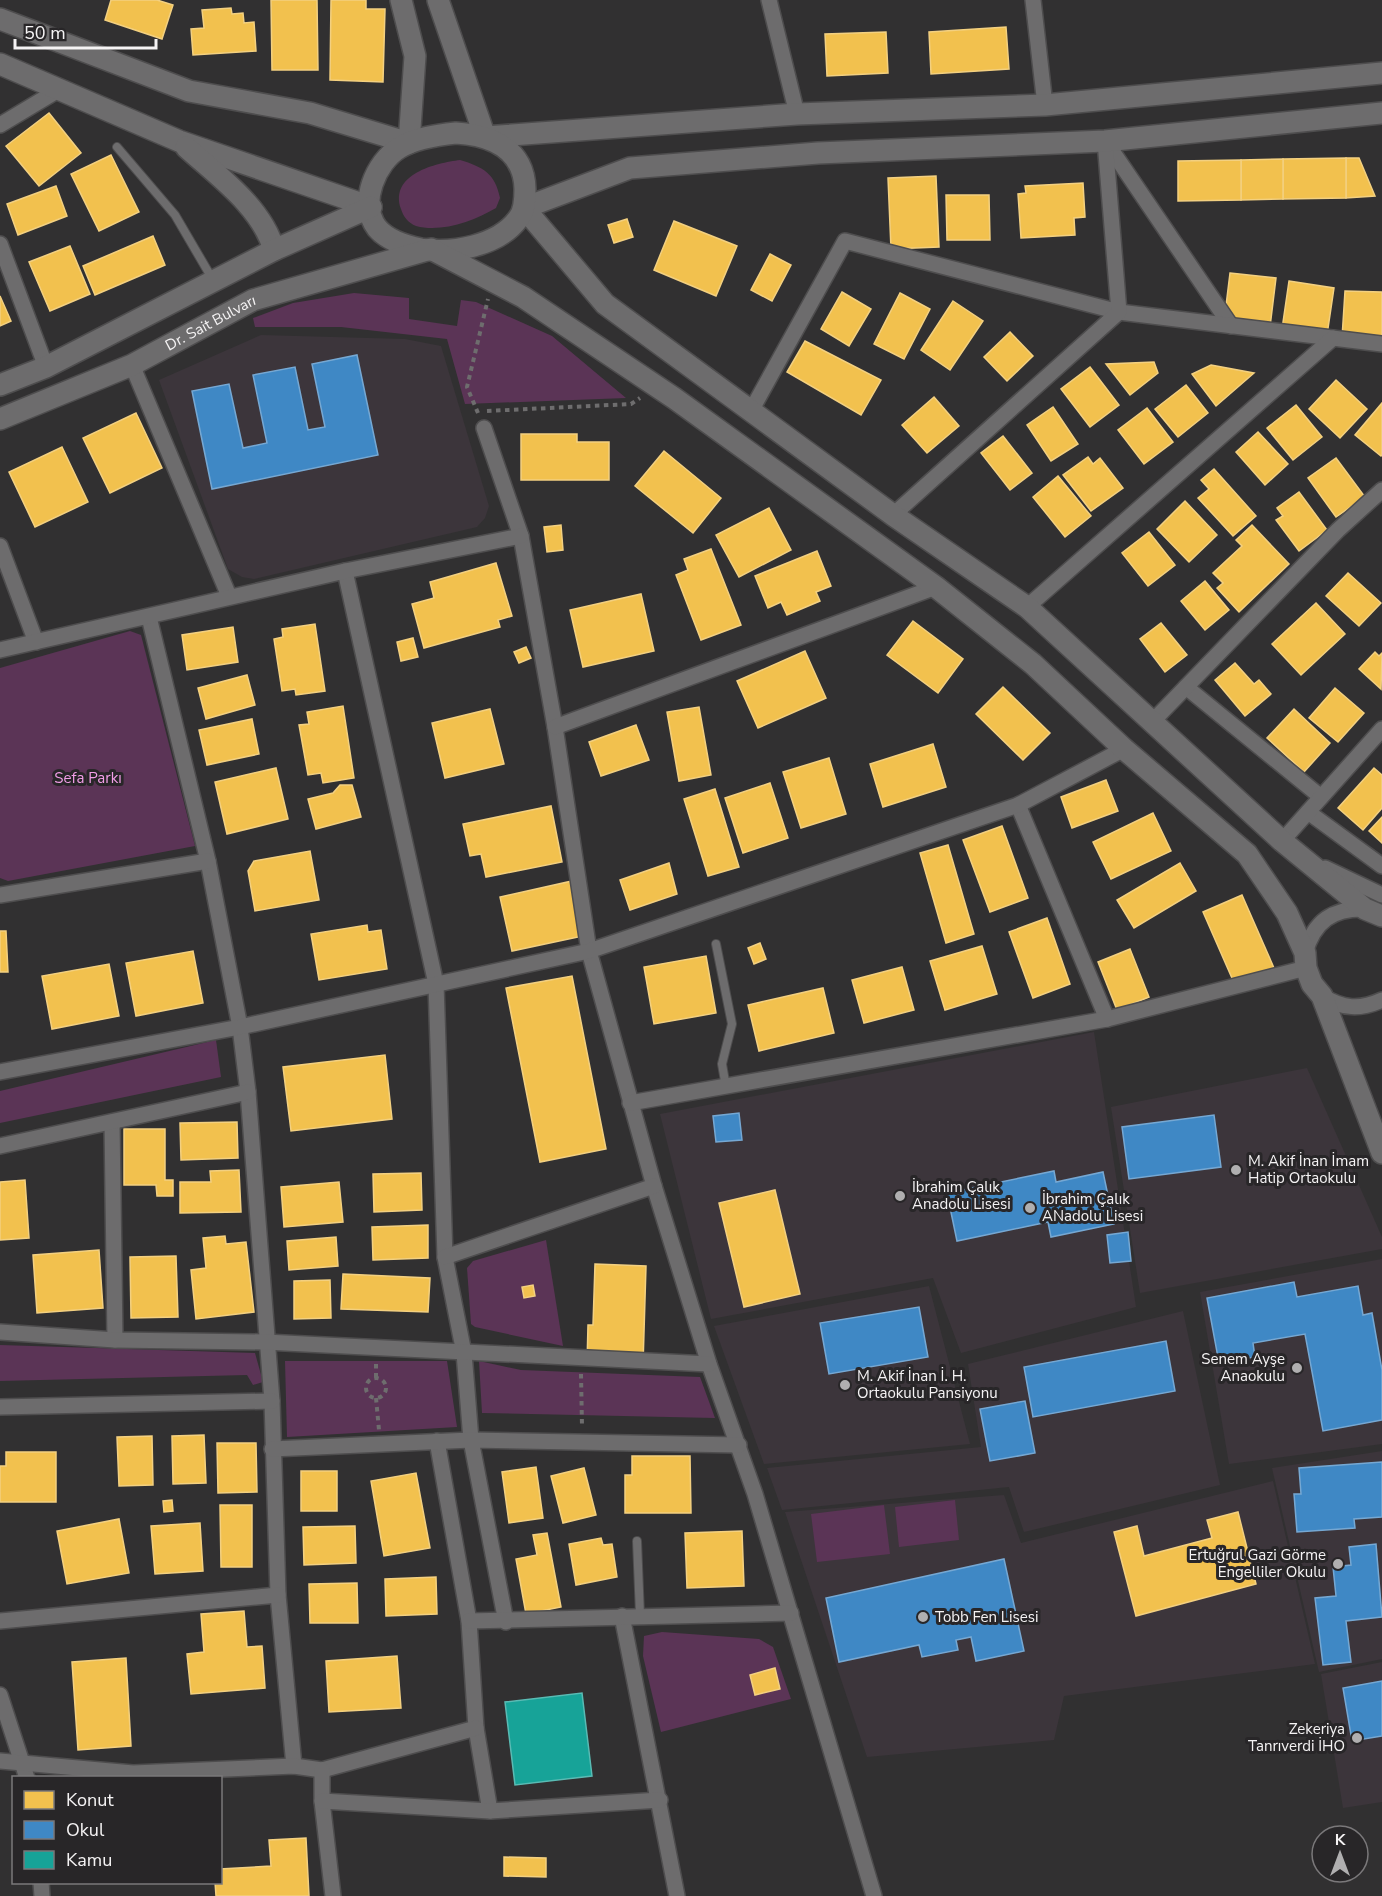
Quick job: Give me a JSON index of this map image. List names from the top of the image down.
{
  "streets": {
    "main road": ["Dr. Sait Bulvarı"]
  },
  "parks": ["Sefa Parkı"],
  "places": [
    "M. Akif İnan İmam Hatip Ortaokulu",
    "İbrahim Çalık Anadolu Lisesi",
    "İbrahim Çalık ANadolu Lisesi",
    "Senem Ayşe Anaokulu",
    "M. Akif İnan İ. H. Ortaokulu Pansiyonu",
    "Ertuğrul Gazi Görme Engelliler Okulu",
    "Tobb Fen Lisesi",
    "Zekeriya Tanrıverdi İHO"
  ],
  "legend": ["Konut", "Okul", "Kamu"],
  "scale_bar": "50 m",
  "north": "top"
}
